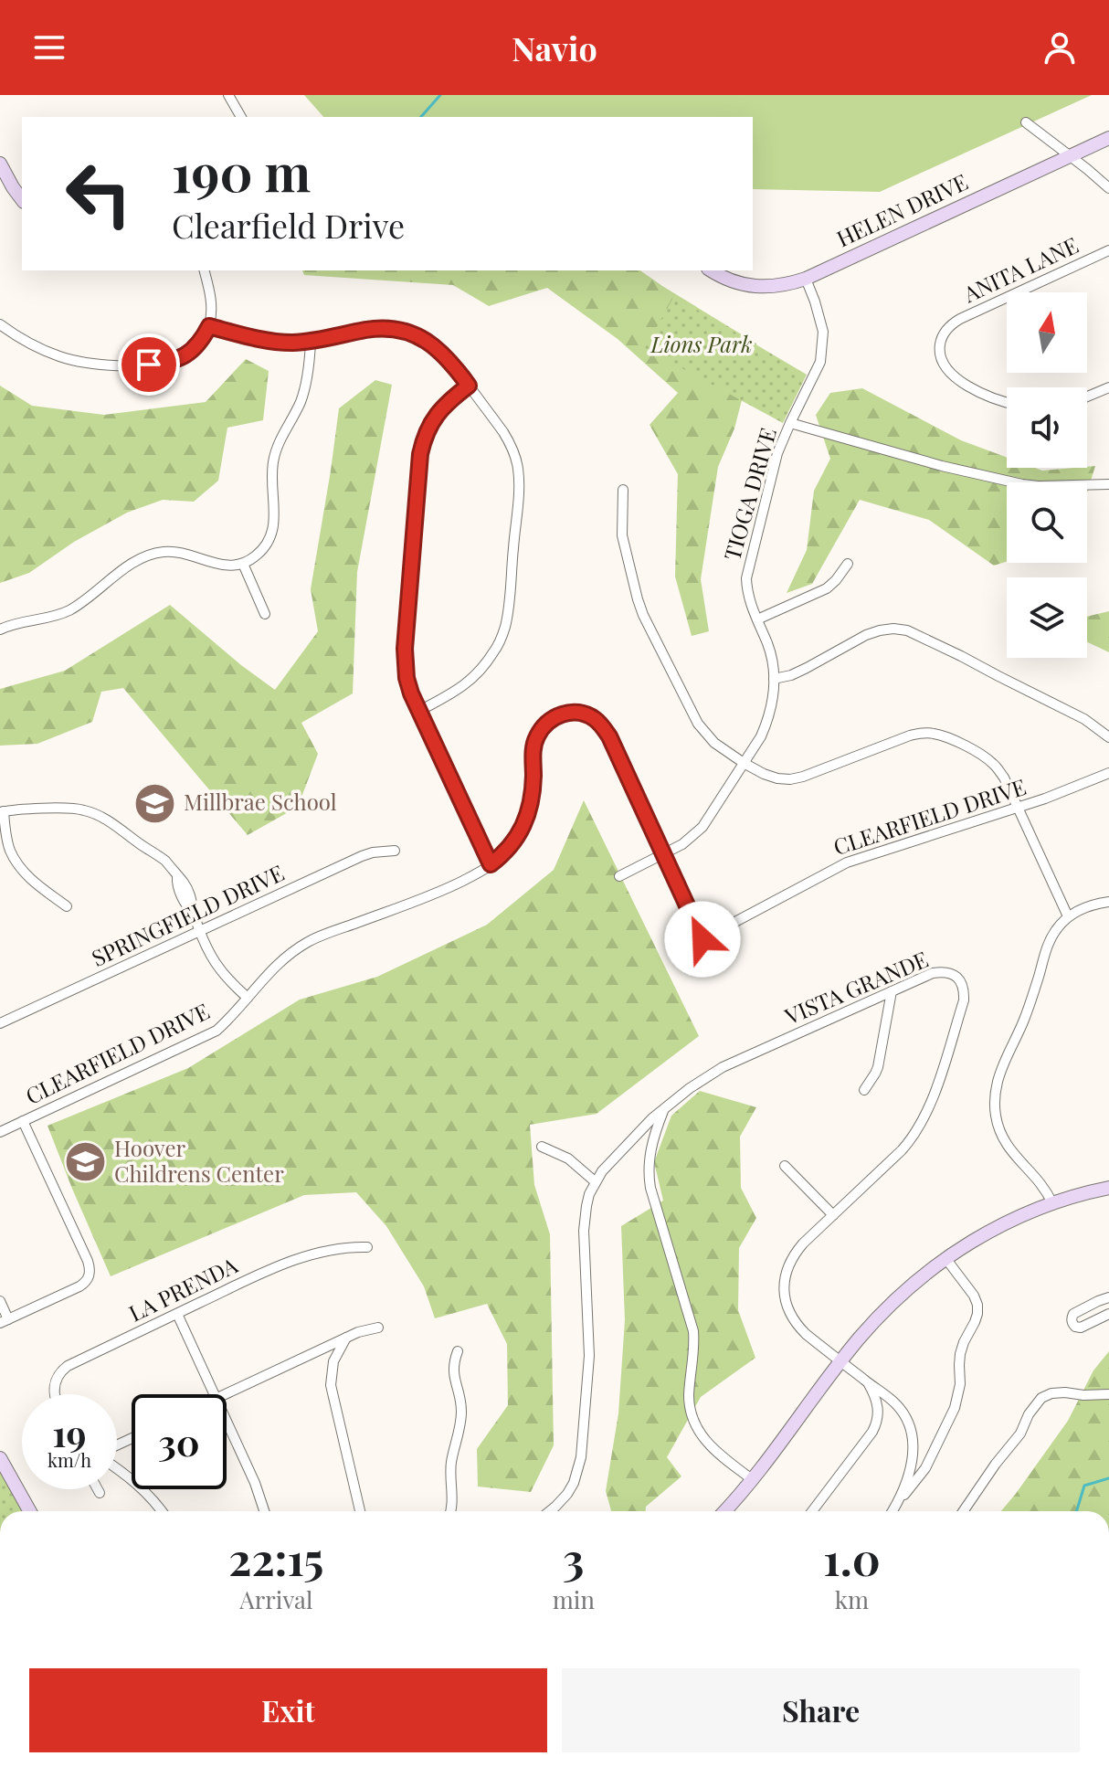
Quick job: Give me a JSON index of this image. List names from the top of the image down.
{
  "streets": {
    "street": [
      "HELEN DRIVE",
      "ANITA LANE",
      "TIOGA DRIVE",
      "CLEARFIELD DRIVE",
      "SPRINGFIELD DRIVE",
      "VISTA GRANDE",
      "LA PRENDA"
    ]
  },
  "crossings": [
    ["HELEN DRIVE", "TIOGA DRIVE"],
    ["TIOGA DRIVE", "CLEARFIELD DRIVE"]
  ],
  "parks": ["Lions Park"],
  "places": {
    "school or university": ["Millbrae School", "Hoover Childrens Center"]
  },
  "north": "top",
  "page": {
    "header": "Navio",
    "turn": ["190 m", "Clearfield Drive"],
    "speed": "19 km/h",
    "limit": "30",
    "eta": [
      "22:15",
      "Arrival",
      "3",
      "min",
      "1.0",
      "km"
    ],
    "buttons": ["Exit", "Share"]
  }
}
